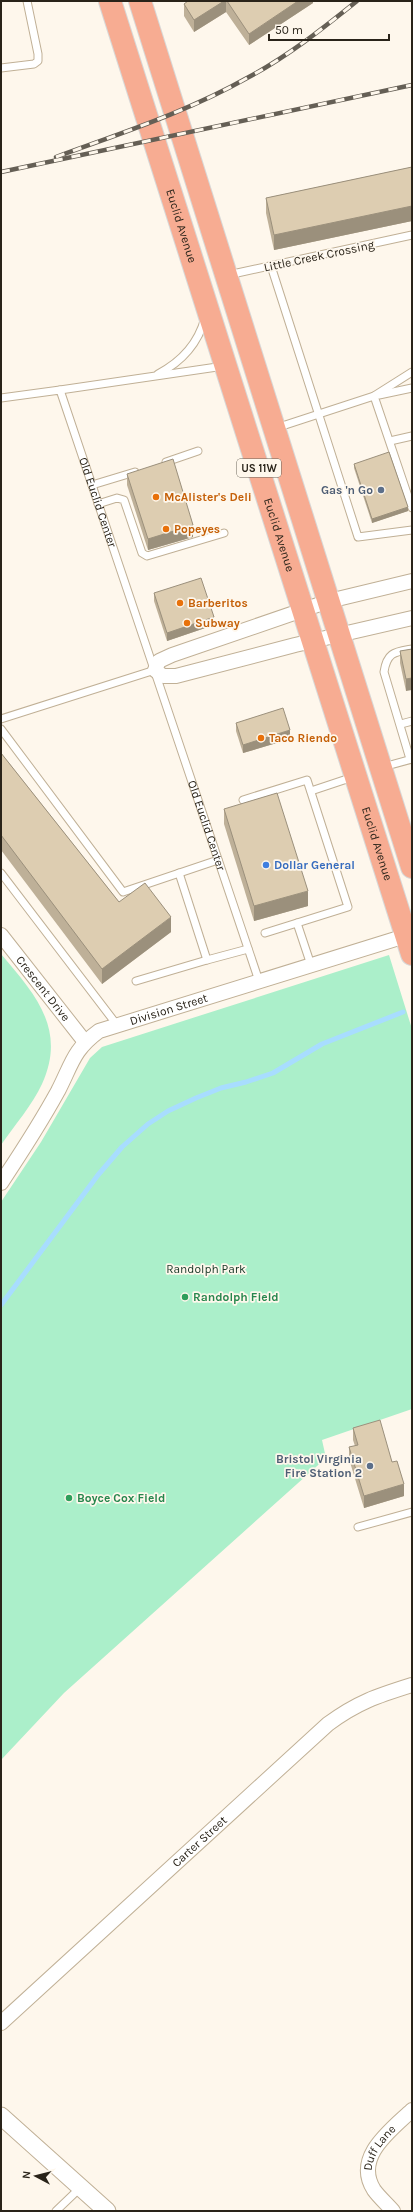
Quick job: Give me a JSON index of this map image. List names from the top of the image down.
{
  "streets": {
    "main road": ["Euclid Avenue", "US 11W"],
    "street": [
      "Crescent Drive",
      "Division Street",
      "Carter Street",
      "Duff Lane"
    ],
    "lane": ["Little Creek Crossing", "Old Euclid Center"]
  },
  "crossings": [
    ["Euclid Avenue", "Division Street"],
    ["Little Creek Crossing", "US 11W"],
    ["Old Euclid Center", "Division Street"],
    ["Crescent Drive", "Division Street"]
  ],
  "parks": ["Randolph Park"],
  "places": [
    "Gas 'n Go",
    "McAlister's Deli",
    "Popeyes",
    "Barberitos",
    "Subway",
    "Taco Riendo",
    "Dollar General",
    "Randolph Field",
    "Bristol Virginia Fire Station 2",
    "Boyce Cox Field"
  ],
  "scale_bar": "50 m",
  "north": "left"
}
